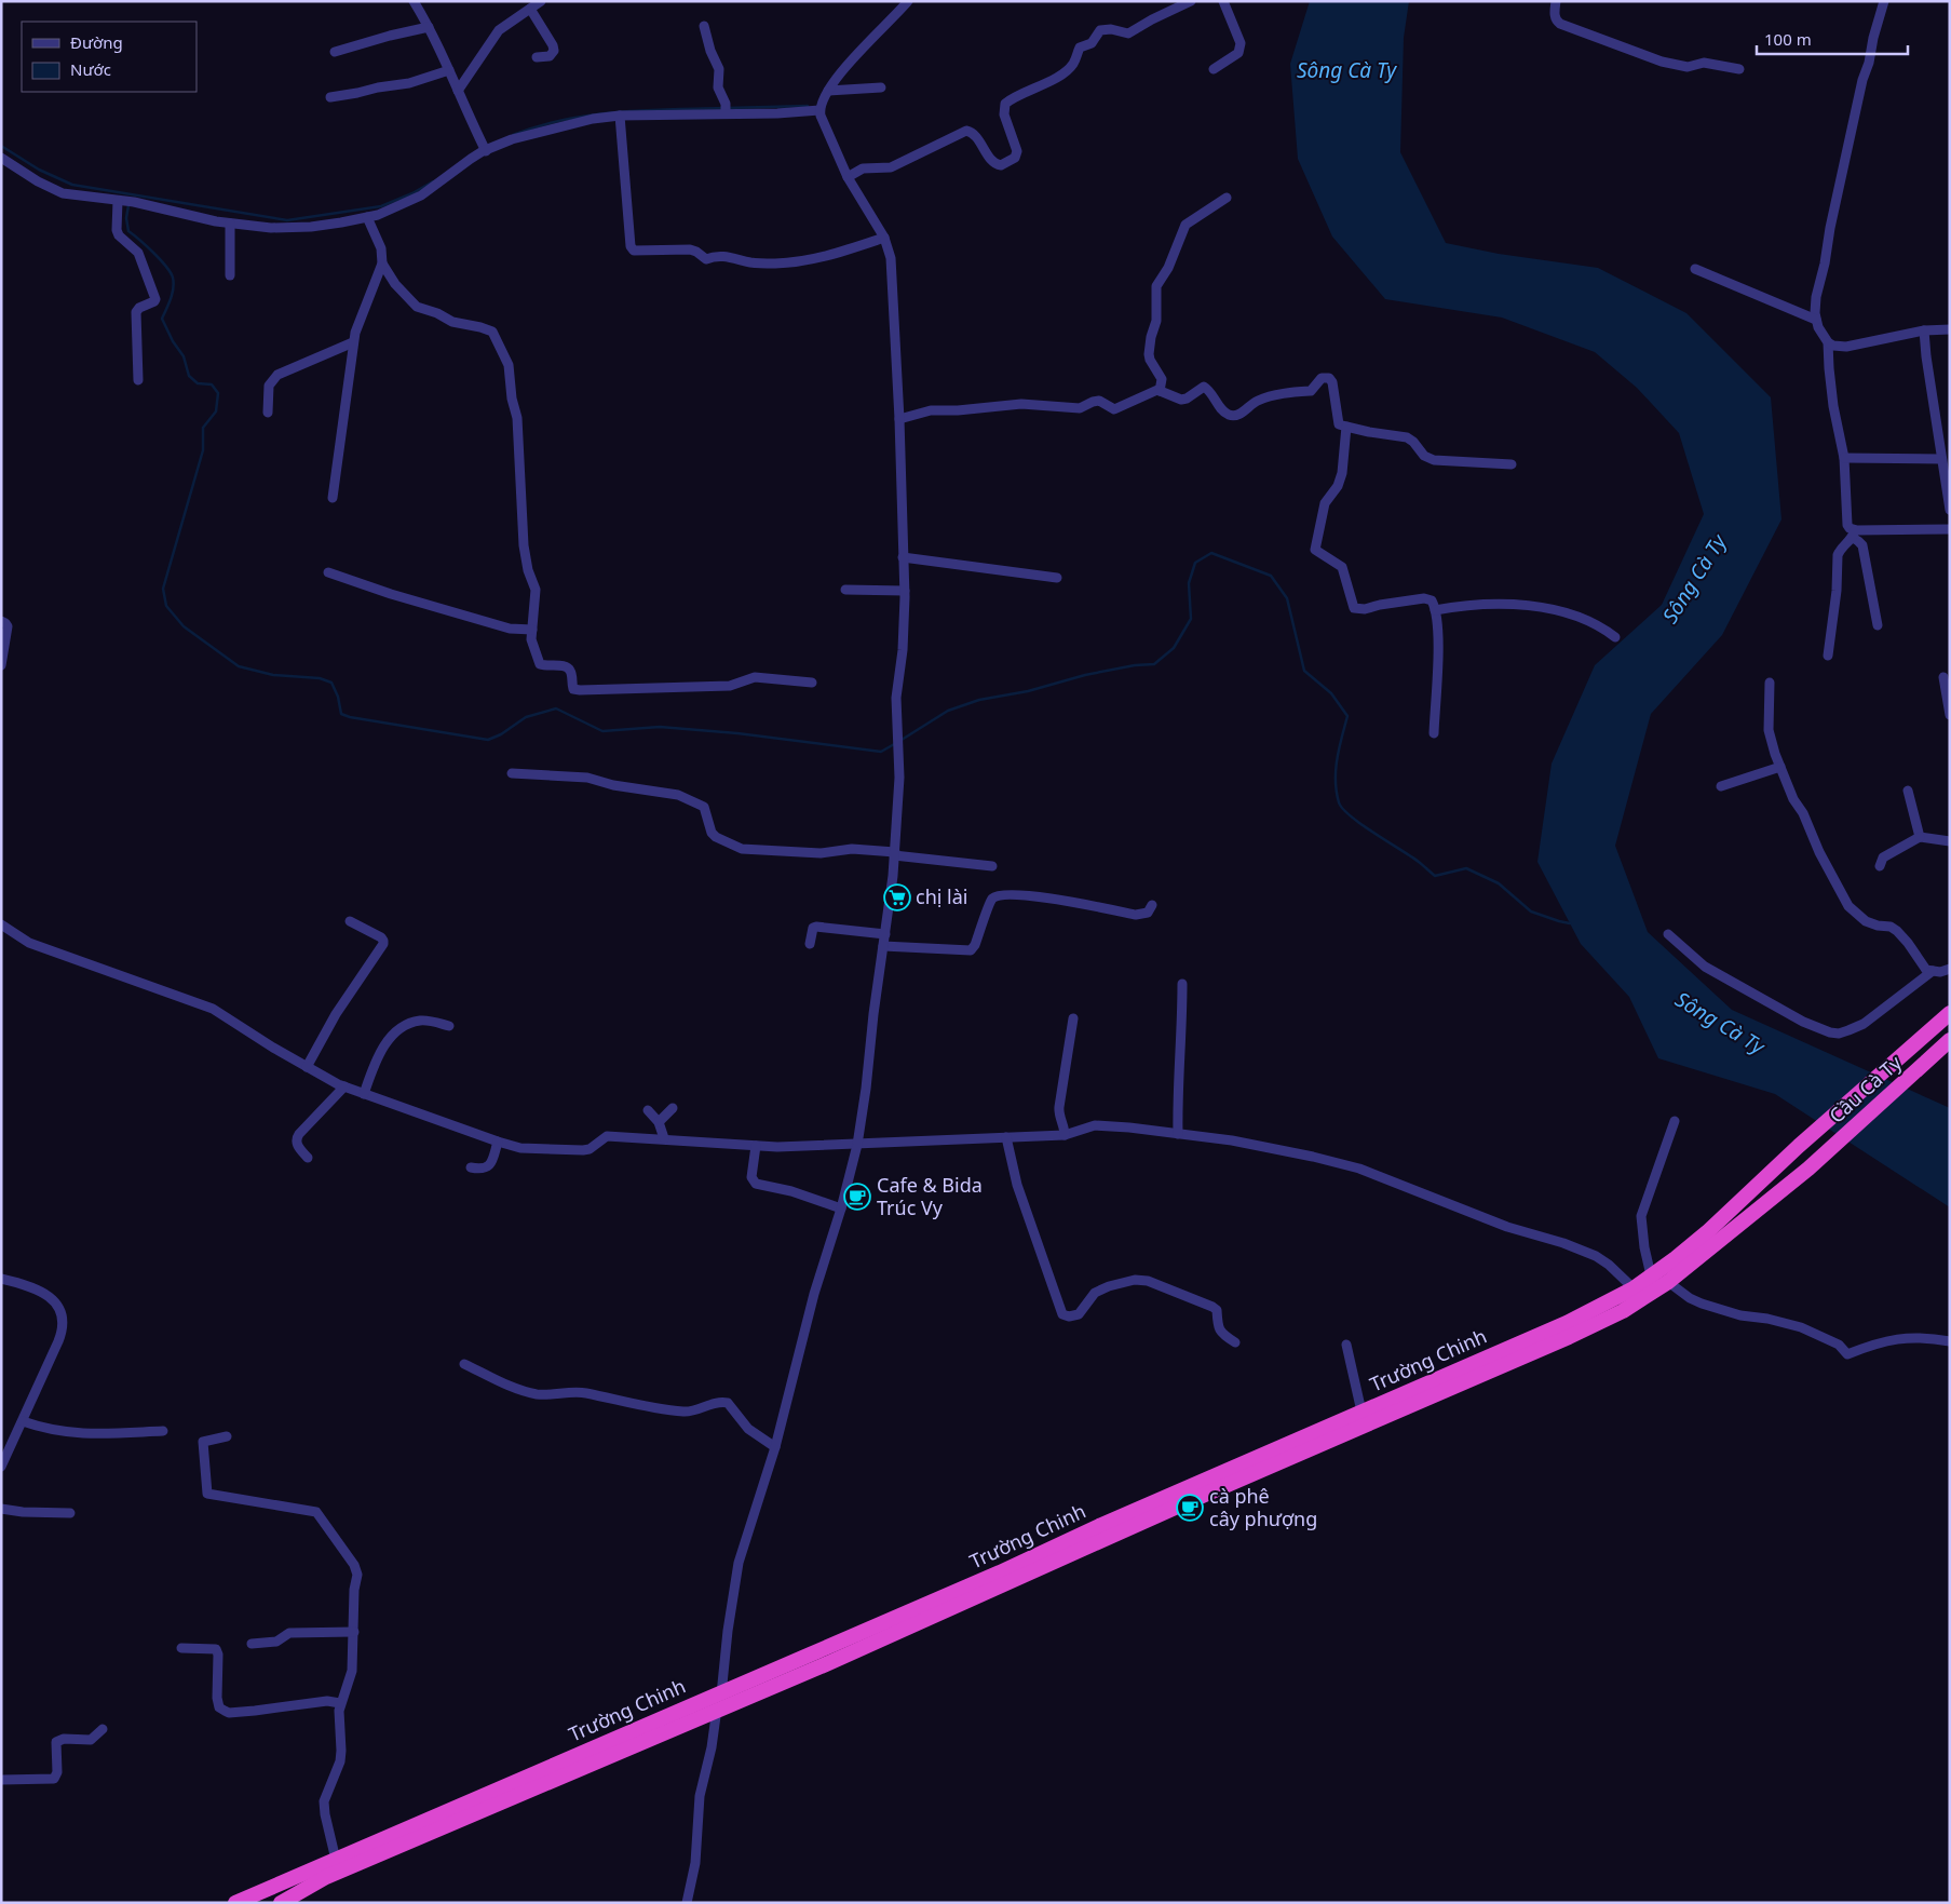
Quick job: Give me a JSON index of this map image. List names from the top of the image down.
{
  "streets": {
    "highway": ["Cầu Cà Ty", "Trường Chinh"]
  },
  "crossings": [
    ["Cầu Cà Ty", "Trường Chinh"]
  ],
  "water": ["Sông Cà Ty"],
  "places": {
    "supermarket": ["chị lài"],
    "cafe": ["Cafe & Bida Trúc Vy", "cà phê cây phượng"]
  },
  "legend": ["Đường", "Nước"],
  "scale_bar": "100 m"
}
